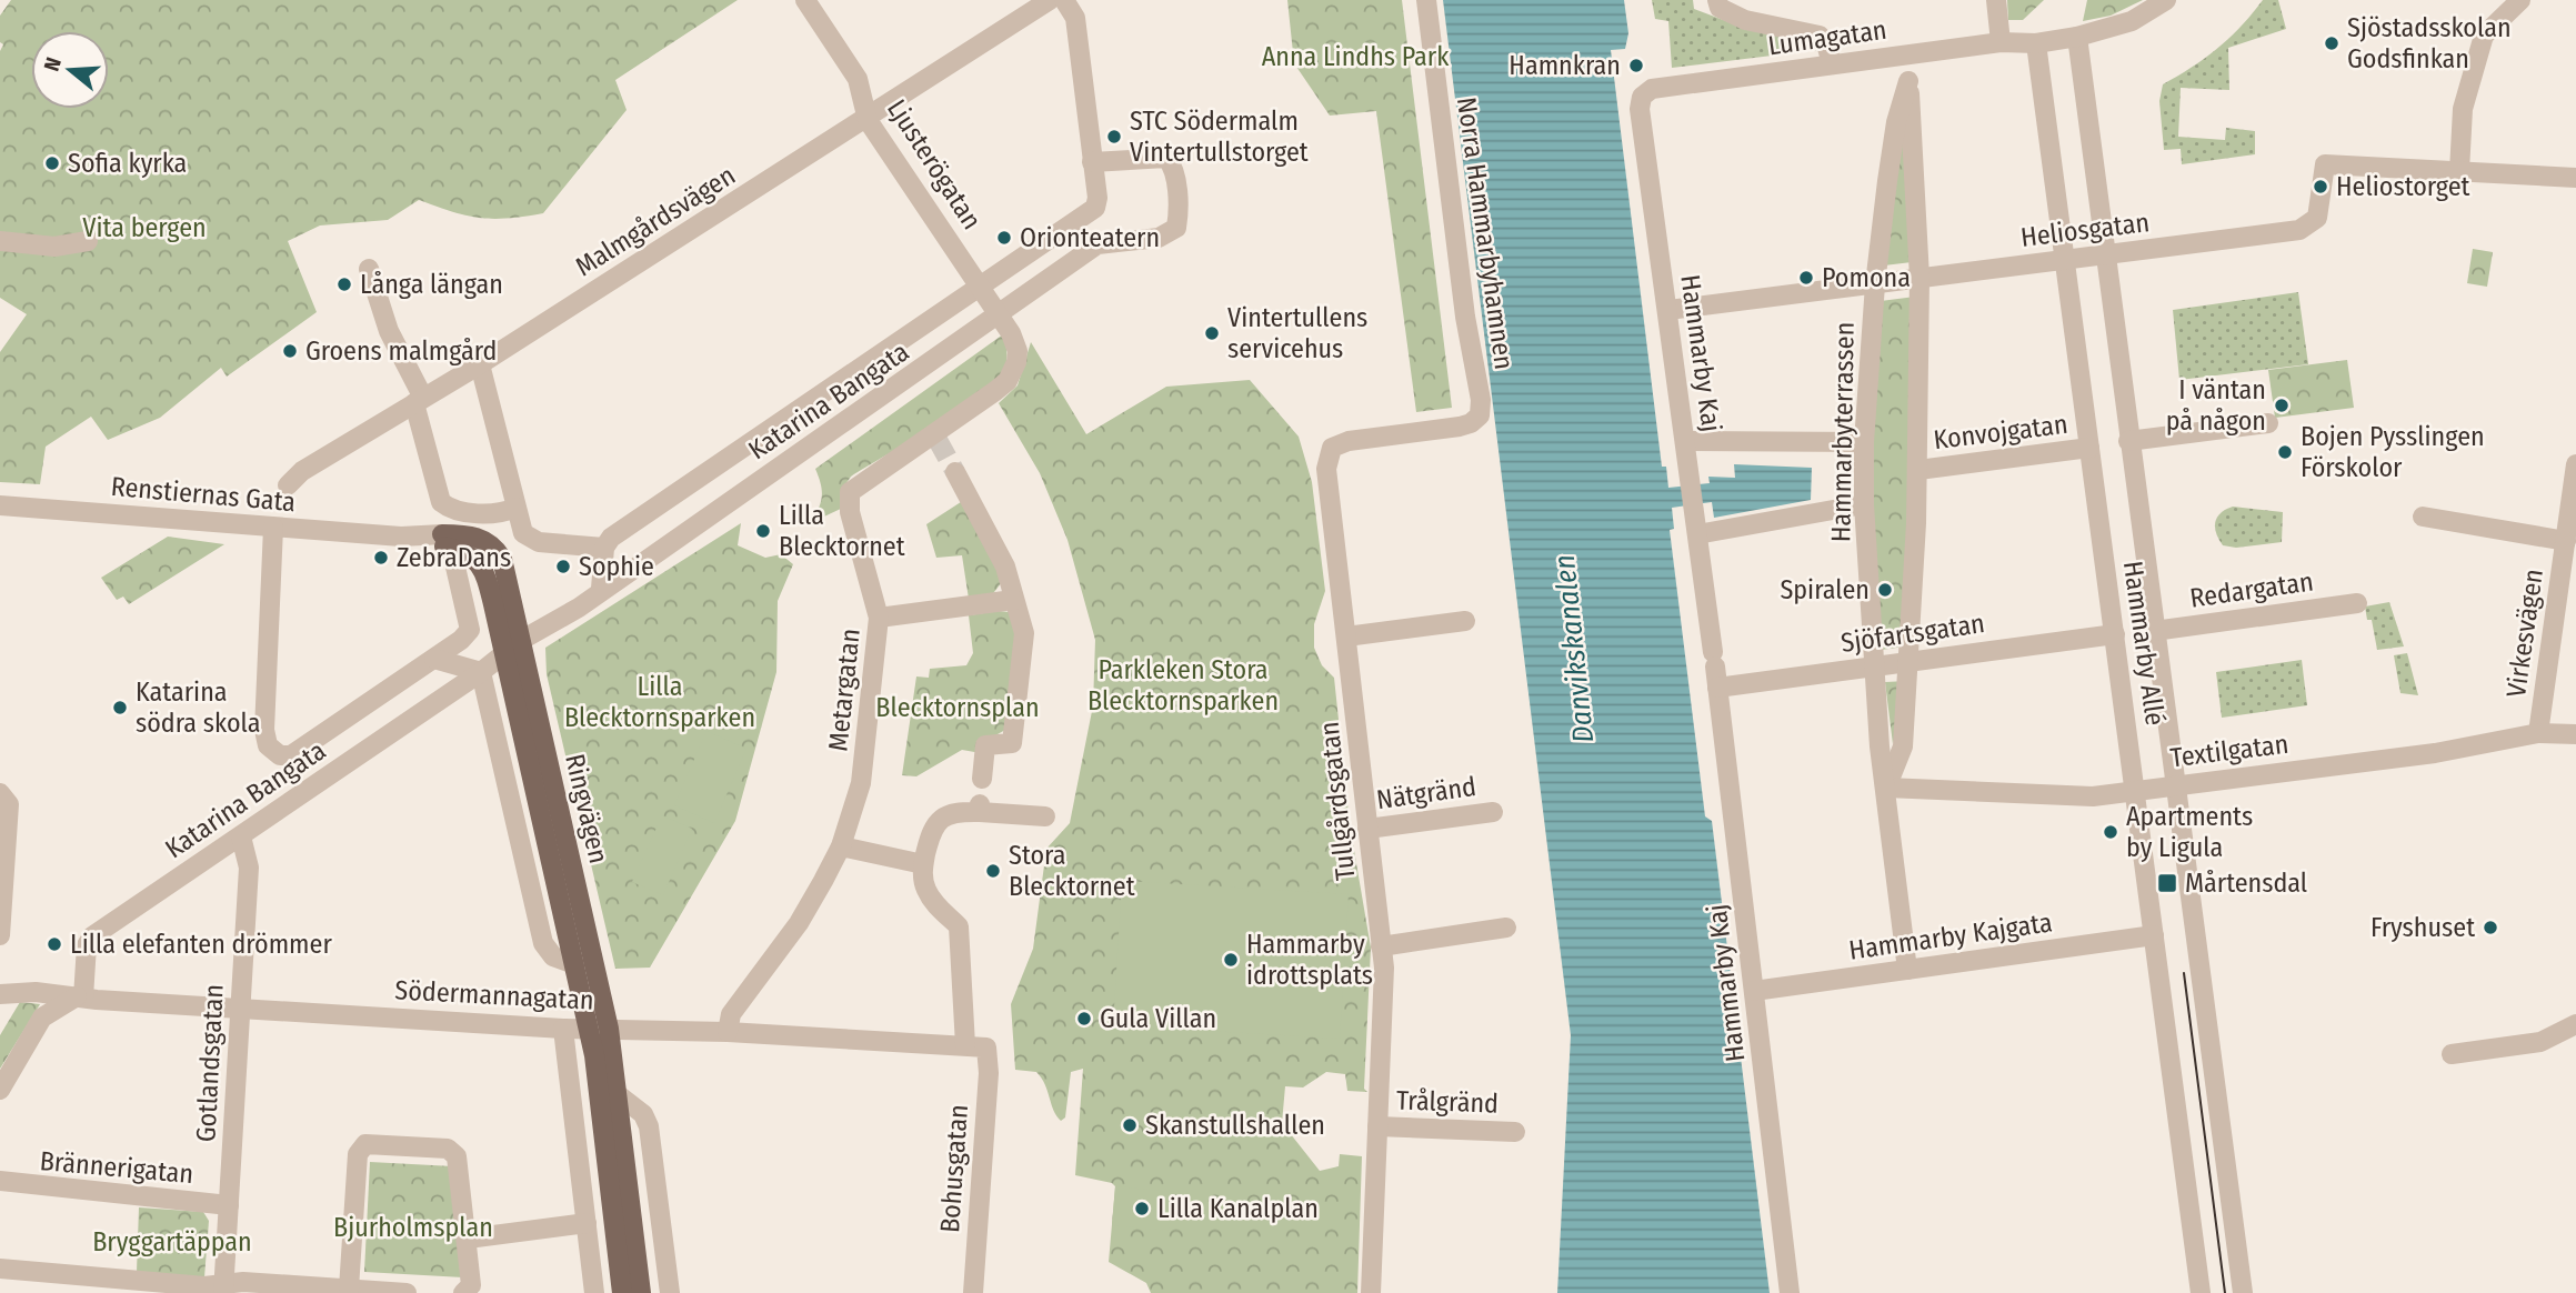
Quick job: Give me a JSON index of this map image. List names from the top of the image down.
{
  "streets": {
    "main road": ["Ringvägen"],
    "street": [
      "Lumagatan",
      "Ljusterögatan",
      "Malmgårdsvägen",
      "Heliosgatan",
      "Norra Hammarbyhamnen",
      "Hammarby Kaj",
      "Katarina Bangata",
      "Hammarbyterrassen",
      "Konvojgatan",
      "Renstiernas Gata",
      "Redargatan",
      "Sjöfartsgatan",
      "Virkesvägen",
      "Hammarby Allé",
      "Metargatan",
      "Textilgatan",
      "Nätgränd",
      "Tullgårdsgatan",
      "Hammarby Kajgata",
      "Södermannagatan",
      "Gotlandsgatan",
      "Trålgränd",
      "Brännerigatan",
      "Bohusgatan"
    ]
  },
  "crossings": [
    ["Lumagatan", "Hammarby Kaj"],
    ["Lumagatan", "Hammarbyterrassen"],
    ["Lumagatan", "Hammarby Allé"],
    ["Ljusterögatan", "Malmgårdsvägen"],
    ["Ljusterögatan", "Katarina Bangata"],
    ["Ljusterögatan", "Metargatan"],
    ["Heliosgatan", "Hammarby Kaj"],
    ["Heliosgatan", "Hammarbyterrassen"],
    ["Heliosgatan", "Hammarby Allé"],
    ["Norra Hammarbyhamnen", "Tullgårdsgatan"],
    ["Hammarby Kaj", "Sjöfartsgatan"],
    ["Hammarby Kaj", "Hammarby Kajgata"],
    ["Katarina Bangata", "Renstiernas Gata"],
    ["Katarina Bangata", "Metargatan"],
    ["Katarina Bangata", "Ringvägen"],
    ["Katarina Bangata", "Södermannagatan"],
    ["Katarina Bangata", "Gotlandsgatan"],
    ["Hammarbyterrassen", "Konvojgatan"],
    ["Hammarbyterrassen", "Sjöfartsgatan"],
    ["Hammarbyterrassen", "Textilgatan"],
    ["Hammarbyterrassen", "Hammarby Kajgata"],
    ["Konvojgatan", "Hammarby Allé"],
    ["Renstiernas Gata", "Ringvägen"],
    ["Redargatan", "Hammarby Allé"],
    ["Sjöfartsgatan", "Hammarby Allé"],
    ["Virkesvägen", "Textilgatan"],
    ["Hammarby Allé", "Textilgatan"],
    ["Hammarby Allé", "Hammarby Kajgata"],
    ["Metargatan", "Södermannagatan"],
    ["Nätgränd", "Tullgårdsgatan"],
    ["Tullgårdsgatan", "Trålgränd"],
    ["Ringvägen", "Södermannagatan"],
    ["Södermannagatan", "Gotlandsgatan"],
    ["Södermannagatan", "Bohusgatan"],
    ["Gotlandsgatan", "Brännerigatan"]
  ],
  "water": ["Danvikskanalen"],
  "parks": [
    "Anna Lindhs Park",
    "Vita bergen",
    "Parkleken Stora Blecktornsparken",
    "Lilla Blecktornsparken",
    "Blecktornsplan",
    "Bjurholmsplan",
    "Bryggartäppan"
  ],
  "places": {
    "other": [
      "Sjöstadsskolan Godsfinkan",
      "Hamnkran",
      "STC Södermalm Vintertullstorget",
      "Sofia kyrka",
      "Heliostorget",
      "Orionteatern",
      "Pomona",
      "Långa längan",
      "Vintertullens servicehus",
      "Groens malmgård",
      "I väntan på någon",
      "Bojen Pysslingen Förskolor",
      "Lilla Blecktornet",
      "ZebraDans",
      "Sophie",
      "Spiralen",
      "Katarina södra skola",
      "Apartments by Ligula",
      "Stora Blecktornet",
      "Fryshuset",
      "Lilla elefanten drömmer",
      "Hammarby idrottsplats",
      "Gula Villan",
      "Skanstullshallen",
      "Lilla Kanalplan"
    ],
    "transit": ["Mårtensdal"]
  },
  "north": "left"
}
